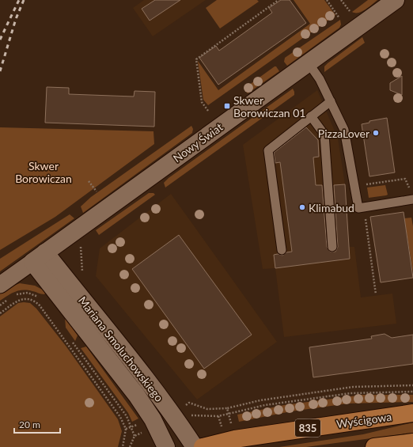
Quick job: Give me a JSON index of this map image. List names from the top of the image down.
{
  "streets": {
    "main road": ["Wyścigowa", "835"],
    "street": ["Nowy Świat", "Mariana Smoluchowskiego"]
  },
  "crossings": [
    ["Nowy Świat", "Mariana Smoluchowskiego"]
  ],
  "parks": ["Skwer Borowiczan"],
  "places": {
    "transit": ["Skwer Borowiczan 01"],
    "other": ["PizzaLover", "Klimabud"]
  },
  "scale_bar": "20 m"
}
